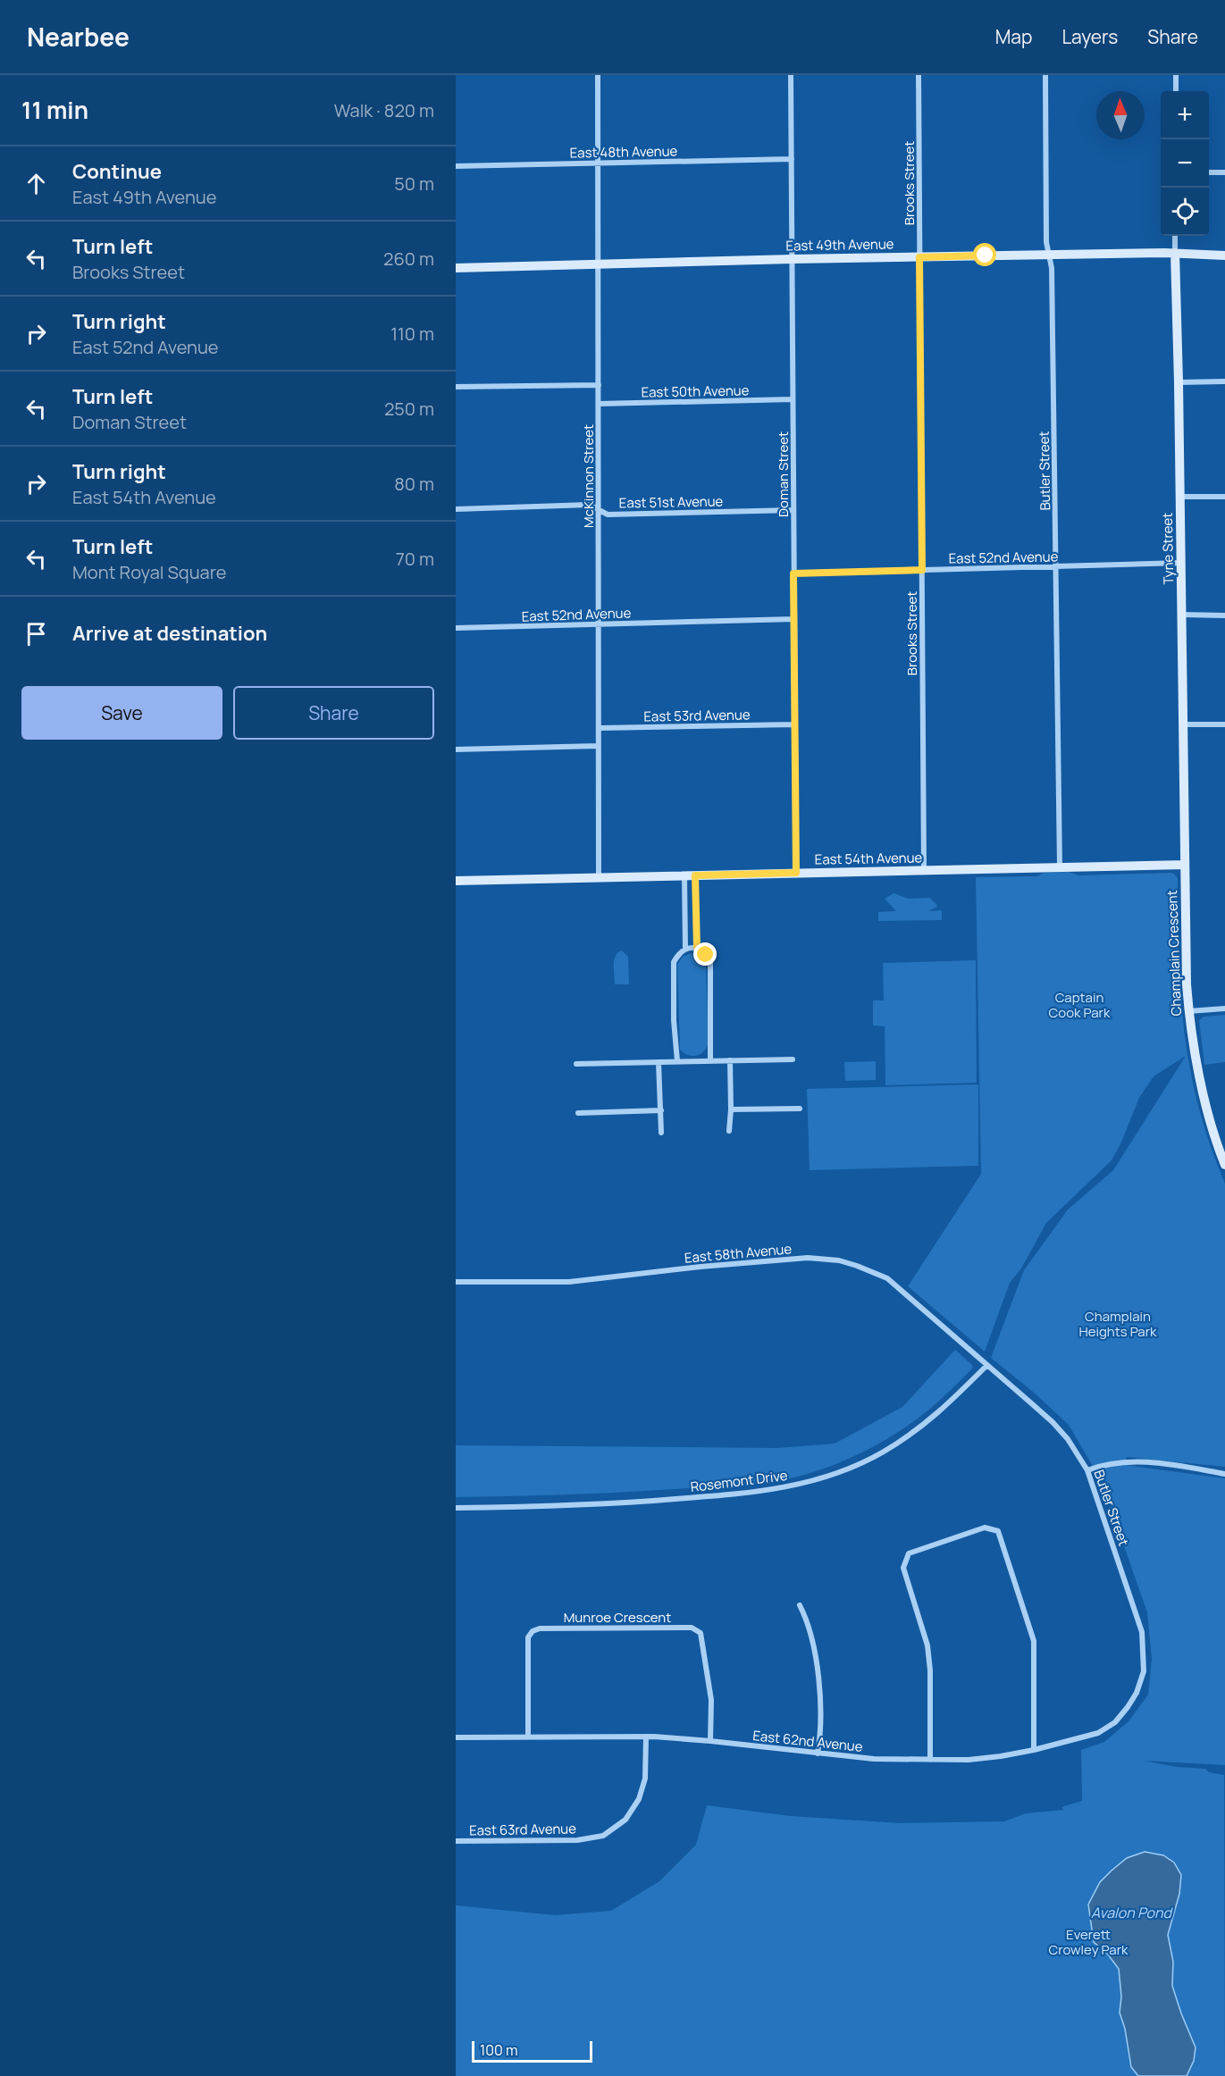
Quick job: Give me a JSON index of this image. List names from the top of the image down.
{
  "streets": {
    "street": [
      "East 48th Avenue",
      "Brooks Street",
      "East 49th Avenue",
      "East 50th Avenue",
      "Butler Street",
      "Doman Street",
      "McKinnon Street",
      "East 51st Avenue",
      "Tyne Street",
      "East 52nd Avenue",
      "East 53rd Avenue",
      "East 54th Avenue",
      "Champlain Crescent",
      "East 58th Avenue",
      "Rosemont Drive",
      "Munroe Crescent",
      "East 62nd Avenue",
      "East 63rd Avenue"
    ]
  },
  "crossings": [
    ["East 48th Avenue", "Doman Street"],
    ["East 48th Avenue", "McKinnon Street"],
    ["Brooks Street", "East 49th Avenue"],
    ["Brooks Street", "East 52nd Avenue"],
    ["Brooks Street", "East 54th Avenue"],
    ["East 49th Avenue", "Butler Street"],
    ["East 49th Avenue", "Doman Street"],
    ["East 49th Avenue", "McKinnon Street"],
    ["East 49th Avenue", "Tyne Street"],
    ["East 50th Avenue", "Doman Street"],
    ["East 50th Avenue", "McKinnon Street"],
    ["Butler Street", "East 52nd Avenue"],
    ["Butler Street", "East 54th Avenue"],
    ["Butler Street", "East 58th Avenue"],
    ["Butler Street", "Rosemont Drive"],
    ["Butler Street", "East 62nd Avenue"],
    ["Doman Street", "East 51st Avenue"],
    ["Doman Street", "East 52nd Avenue"],
    ["Doman Street", "East 53rd Avenue"],
    ["Doman Street", "East 54th Avenue"],
    ["McKinnon Street", "East 51st Avenue"],
    ["McKinnon Street", "East 52nd Avenue"],
    ["McKinnon Street", "East 53rd Avenue"],
    ["McKinnon Street", "East 54th Avenue"],
    ["Tyne Street", "East 52nd Avenue"],
    ["Tyne Street", "East 54th Avenue"],
    ["Tyne Street", "Champlain Crescent"],
    ["East 54th Avenue", "Champlain Crescent"],
    ["East 58th Avenue", "Rosemont Drive"],
    ["Munroe Crescent", "East 62nd Avenue"],
    ["East 62nd Avenue", "East 63rd Avenue"]
  ],
  "water": ["Avalon Pond"],
  "parks": ["Captain Cook Park", "Champlain Heights Park", "Everett Crowley Park"],
  "scale_bar": "100 m",
  "north": "top",
  "page": {
    "header": "Nearbee",
    "nav": ["Map", "Layers", "Share"],
    "heading": ["11 min", "Walk · 820 m"],
    "map_buttons": ["+", "−"],
    "list": [
      ["Continue", "East 49th Avenue", "50 m"],
      ["Turn left", "Brooks Street", "260 m"],
      ["Turn right", "East 52nd Avenue", "110 m"],
      ["Turn left", "Doman Street", "250 m"],
      ["Turn right", "East 54th Avenue", "80 m"],
      ["Turn left", "Mont Royal Square", "70 m"],
      "Arrive at destination"
    ],
    "buttons": ["Save", "Share"],
    "scale": "100 m"
  }
}
